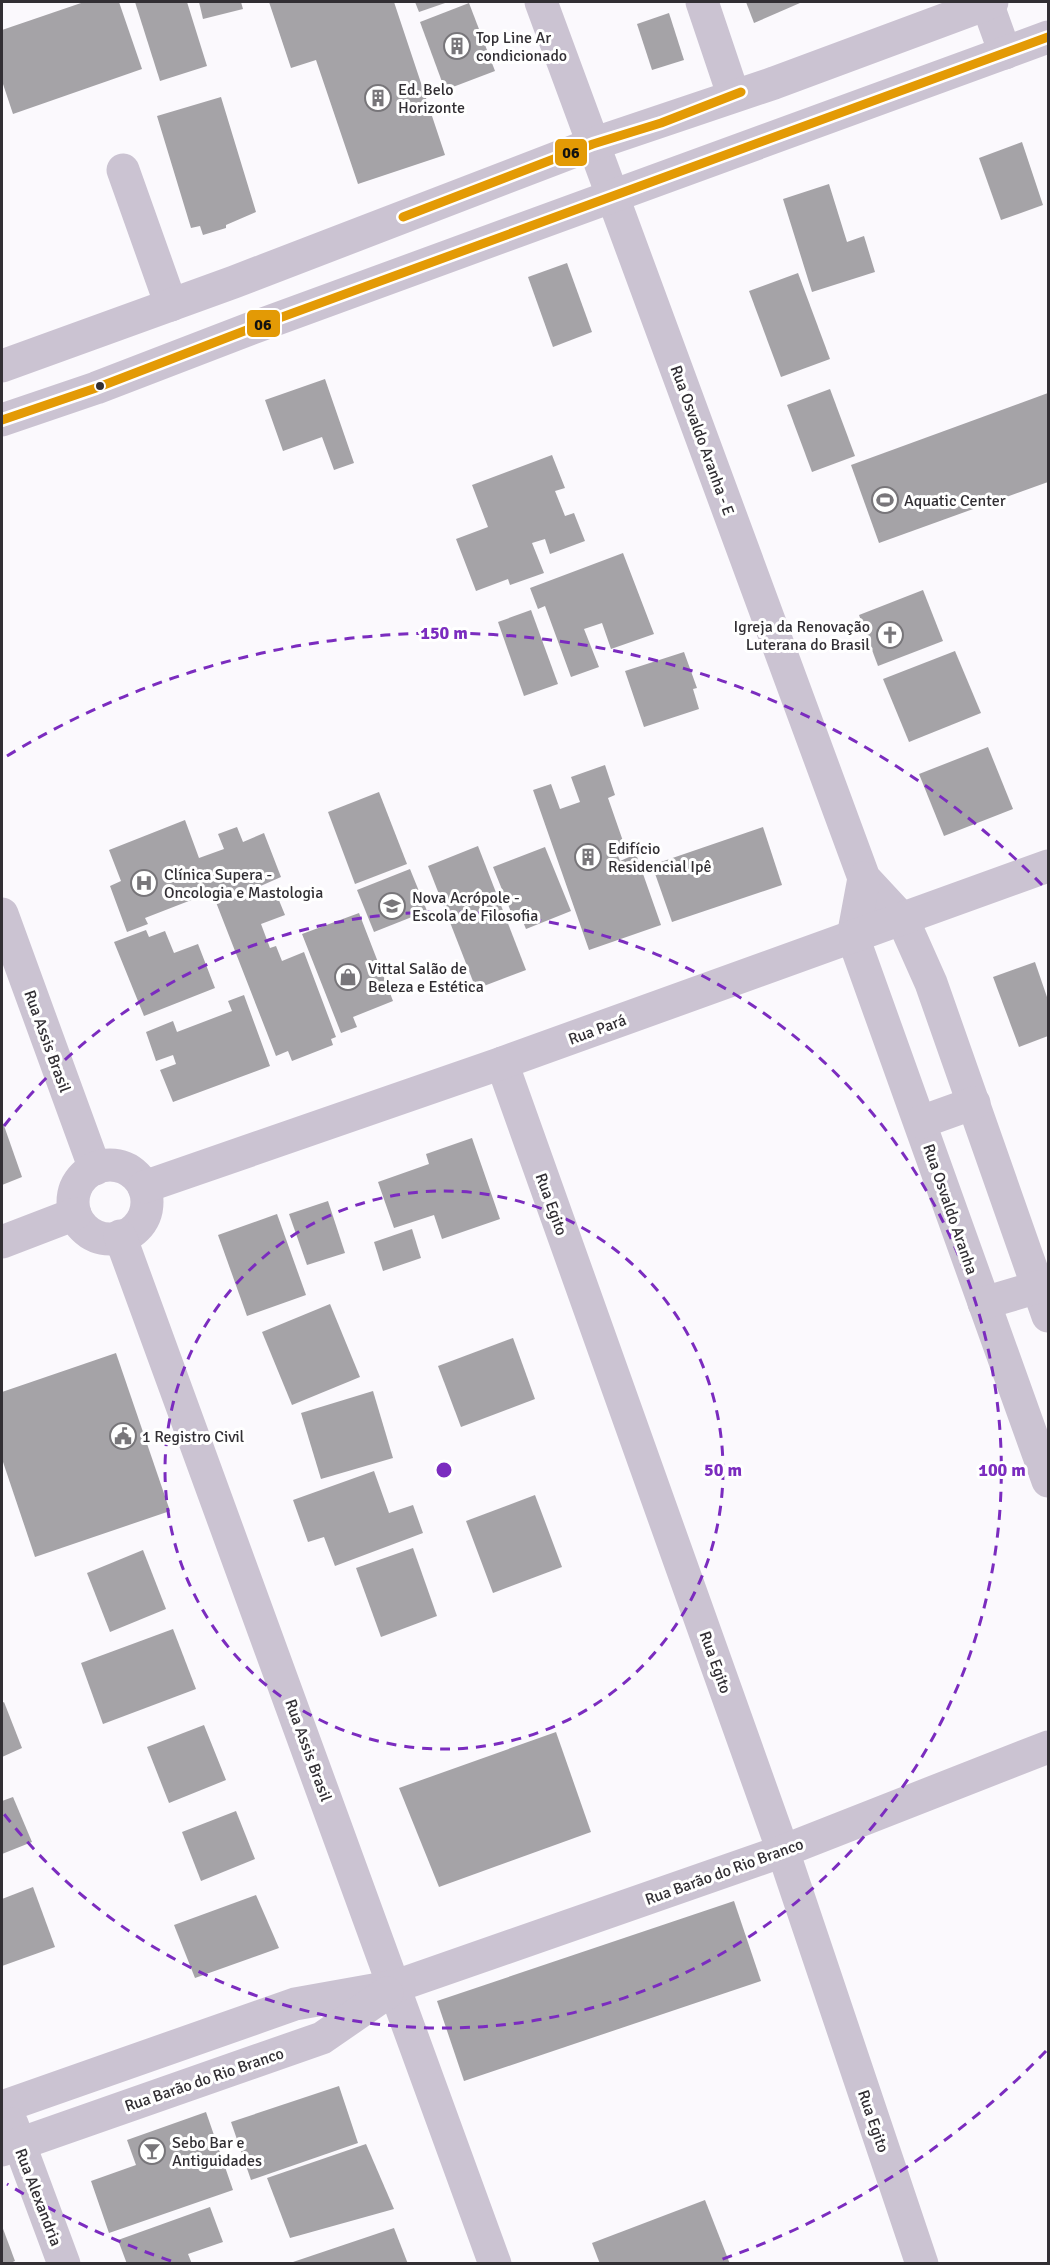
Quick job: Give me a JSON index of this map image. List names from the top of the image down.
{
  "streets": {
    "street": [
      "Rua Osvaldo Aranha - E",
      "Rua Pará",
      "Rua Assis Brasil",
      "Rua Egito",
      "Rua Osvaldo Aranha",
      "Rua Barão do Rio Branco",
      "Rua Alexandria"
    ]
  },
  "crossings": [
    ["Rua Osvaldo Aranha - E", "Rua Pará"],
    ["Rua Osvaldo Aranha - E", "Rua Osvaldo Aranha"],
    ["Rua Pará", "Rua Assis Brasil"],
    ["Rua Pará", "Rua Egito"],
    ["Rua Pará", "Rua Osvaldo Aranha"],
    ["Rua Assis Brasil", "Rua Barão do Rio Branco"],
    ["Rua Egito", "Rua Barão do Rio Branco"],
    ["Rua Barão do Rio Branco", "Rua Alexandria"]
  ],
  "places": {
    "building": ["Top Line Ar condicionado", "Ed. Belo Horizonte", "Edifício Residencial Ipê"],
    "sports": ["Aquatic Center"],
    "church": ["Igreja da Renovação Luterana do Brasil"],
    "hospital": ["Clínica Supera - Oncologia e Mastologia"],
    "school or university": ["Nova Acrópole - Escola de Filosofia"],
    "shop": ["Vittal Salão de Beleza e Estética"],
    "public building": ["1 Registro Civil"],
    "bar": ["Sebo Bar e Antiguidades"]
  },
  "lines": ["transit line 06"],
  "rings": ["150 m", "50 m", "100 m"]
}
